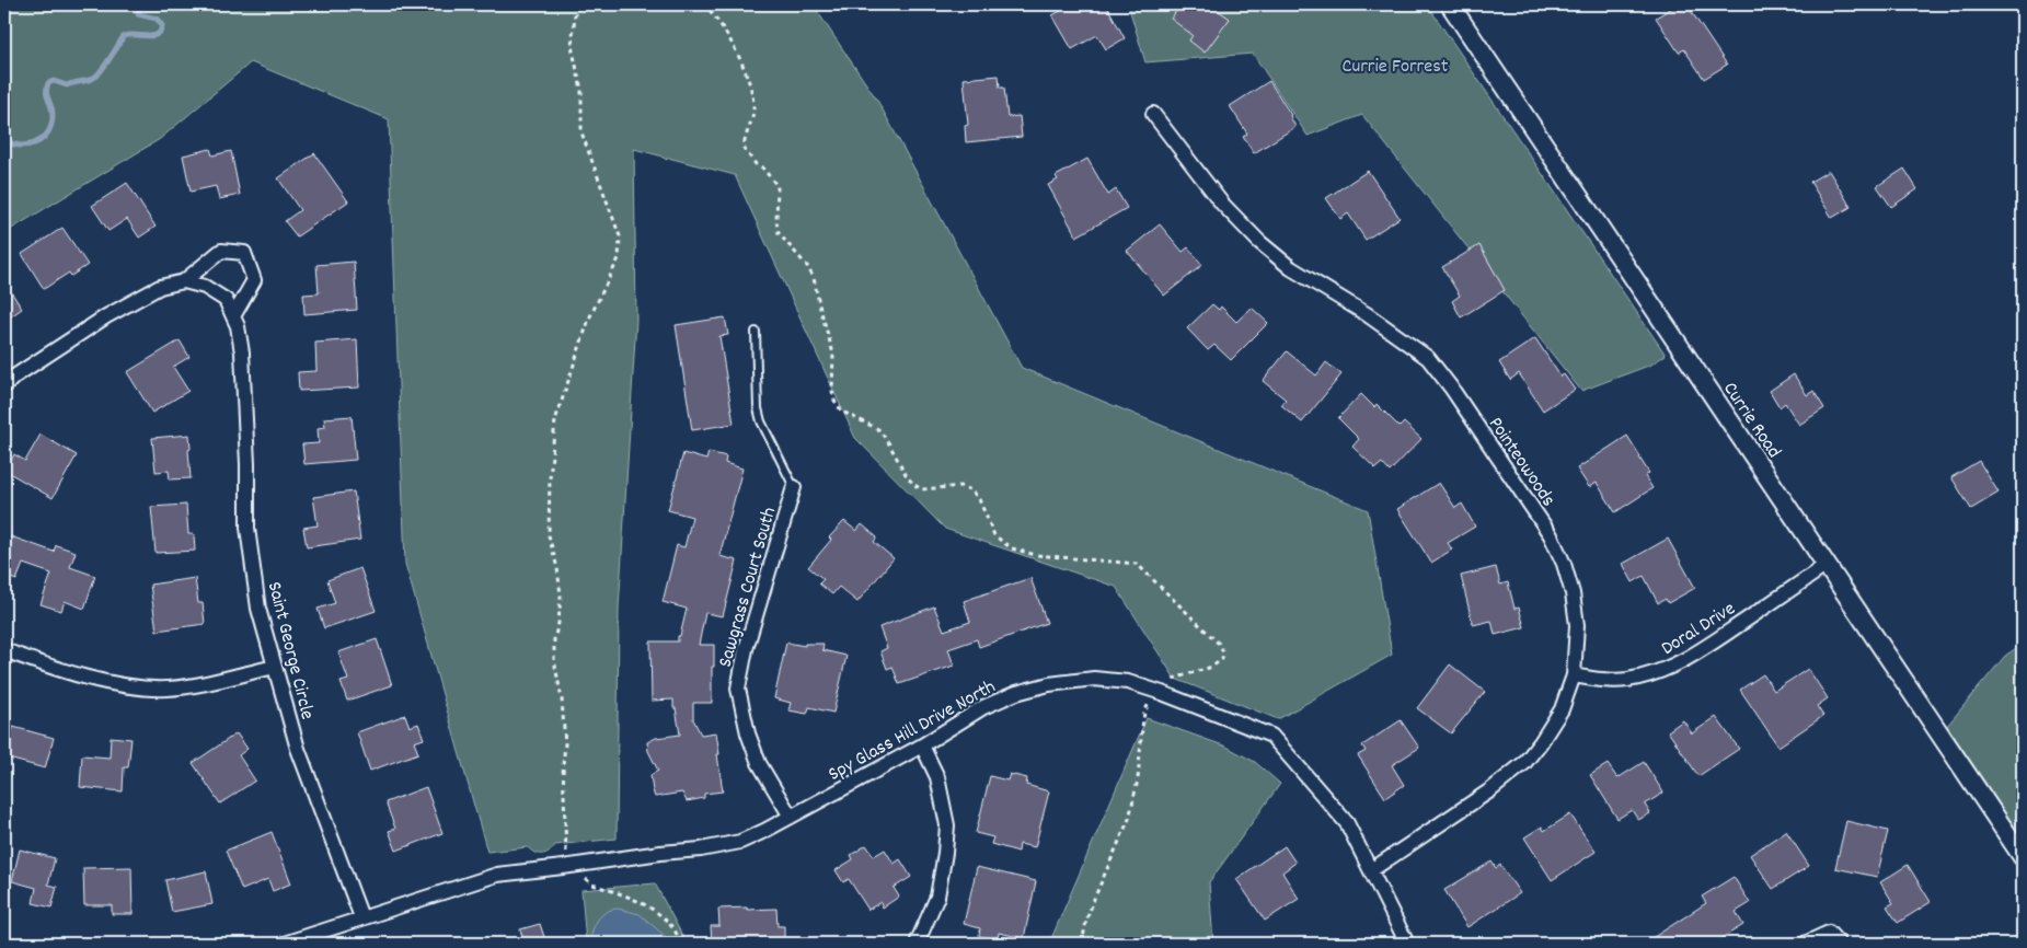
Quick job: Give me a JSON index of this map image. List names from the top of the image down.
{
  "streets": {
    "street": [
      "Currie Road",
      "Pointeowoods",
      "Sawgrass Court South",
      "Doral Drive",
      "Saint George Circle",
      "Spy Glass Hill Drive North"
    ]
  },
  "crossings": [
    ["Currie Road", "Doral Drive"],
    ["Pointeowoods", "Doral Drive"],
    ["Pointeowoods", "Spy Glass Hill Drive North"],
    ["Sawgrass Court South", "Spy Glass Hill Drive North"],
    ["Saint George Circle", "Spy Glass Hill Drive North"]
  ],
  "parks": ["Currie Forrest"]
}
